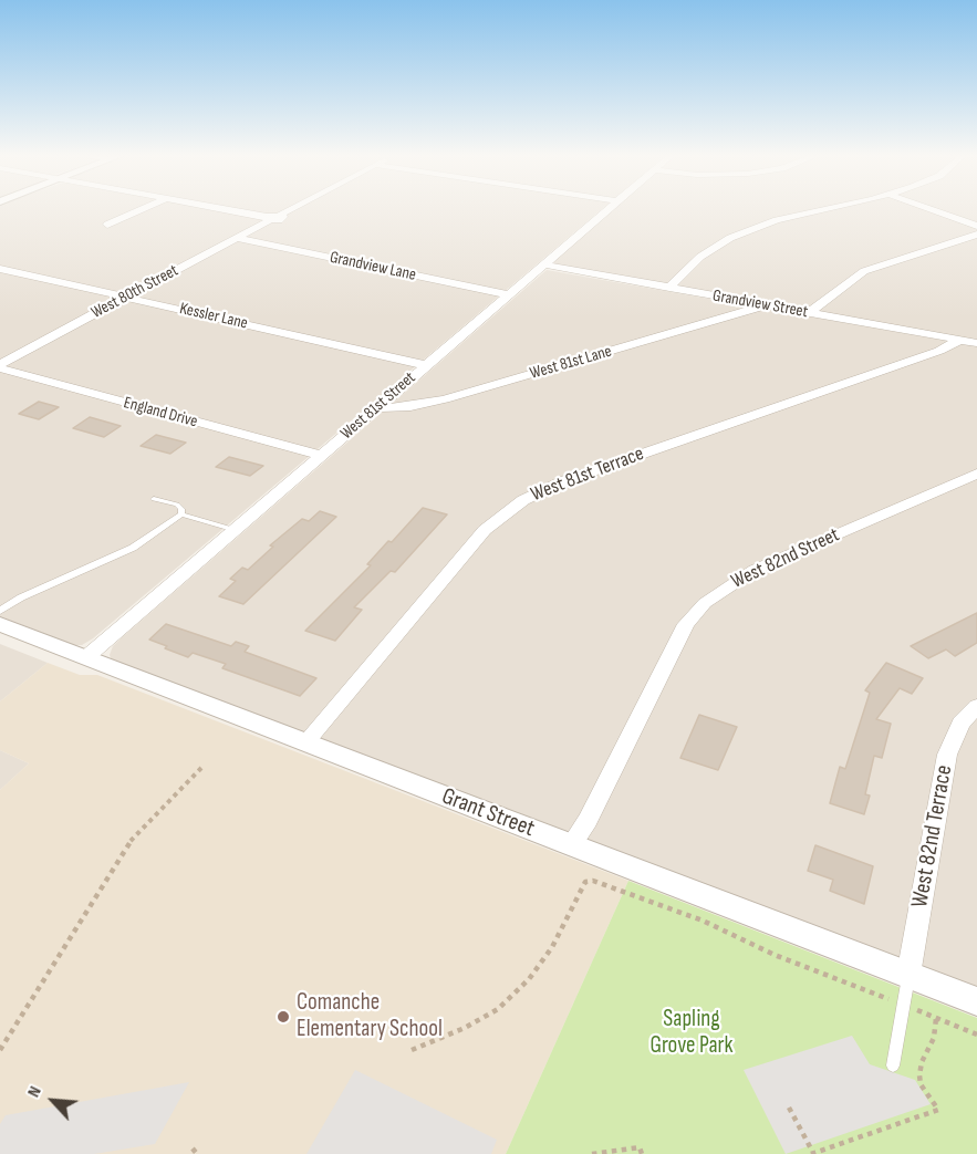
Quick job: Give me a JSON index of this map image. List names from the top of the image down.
{
  "streets": {
    "street": [
      "Grandview Lane",
      "West 80th Street",
      "Grandview Street",
      "Kessler Lane",
      "West 81st Lane",
      "West 81st Street",
      "England Drive",
      "West 81st Terrace",
      "West 82nd Street",
      "Grant Street",
      "West 82nd Terrace"
    ]
  },
  "crossings": [
    ["Grandview Lane", "West 80th Street"],
    ["Grandview Lane", "West 81st Street"],
    ["West 80th Street", "Kessler Lane"],
    ["Grandview Street", "West 81st Lane"],
    ["Grandview Street", "West 81st Street"],
    ["Grandview Street", "West 81st Terrace"],
    ["Kessler Lane", "West 81st Street"],
    ["West 81st Lane", "West 81st Street"],
    ["West 81st Street", "England Drive"],
    ["West 81st Street", "Grant Street"],
    ["West 81st Terrace", "Grant Street"],
    ["West 82nd Street", "Grant Street"],
    ["Grant Street", "West 82nd Terrace"]
  ],
  "parks": ["Sapling Grove Park"],
  "places": ["Comanche Elementary School"],
  "north": "top left"
}
